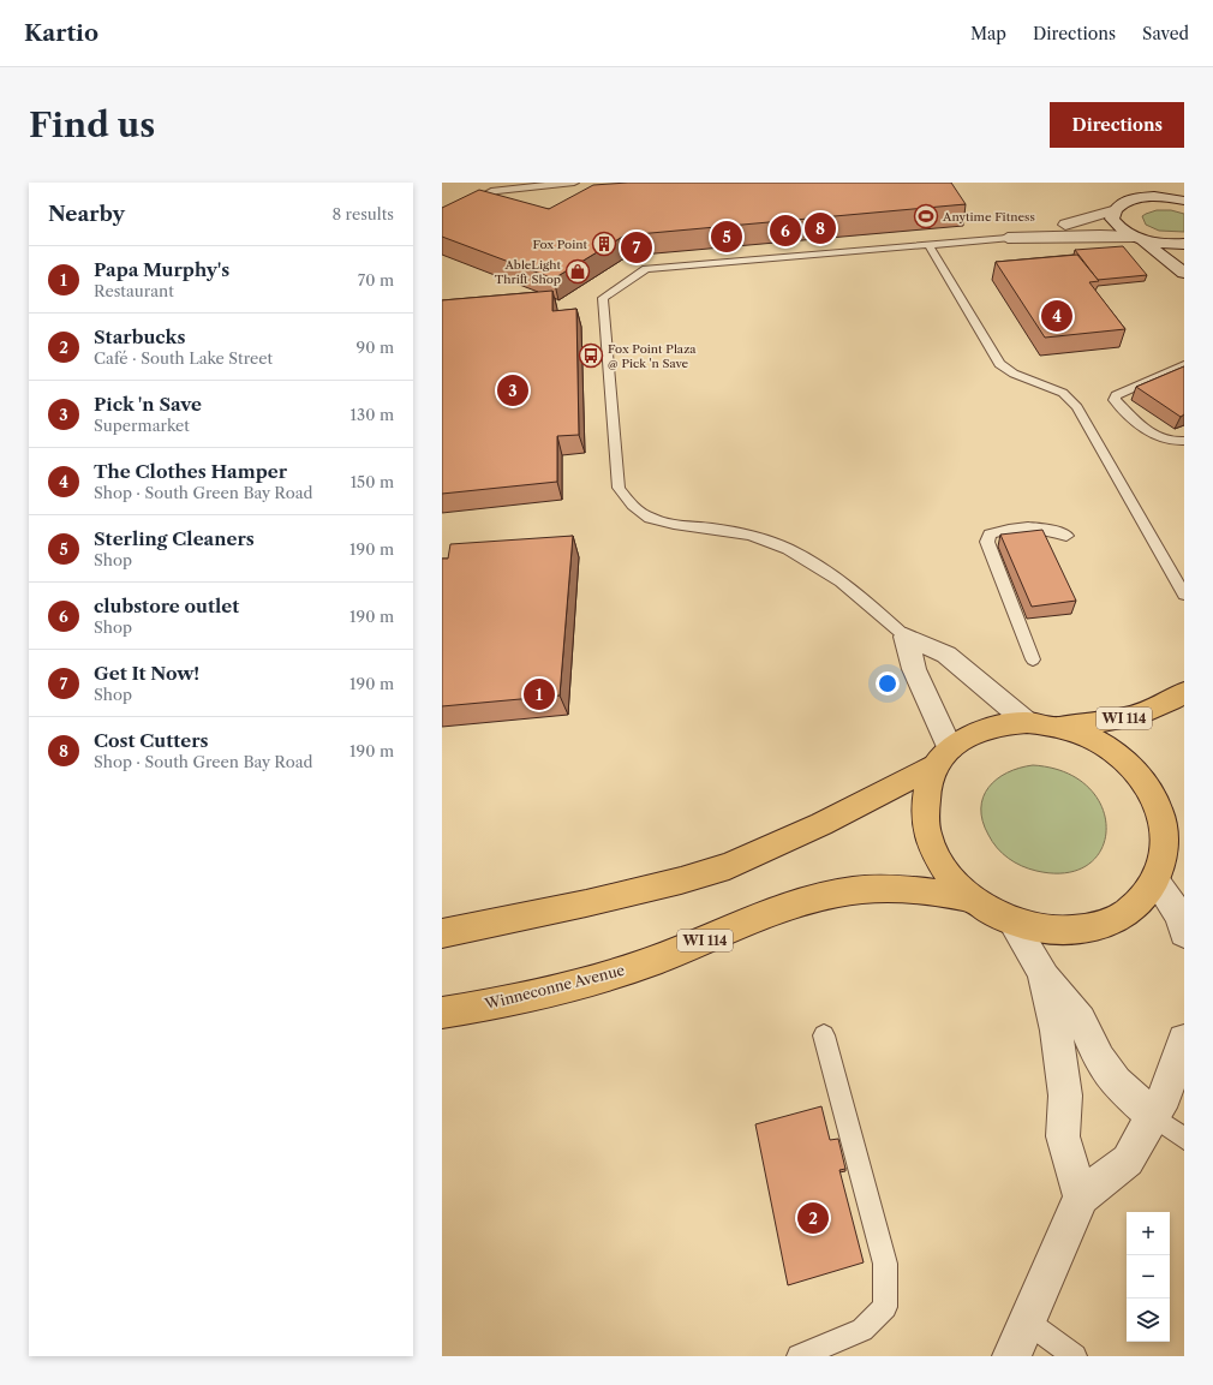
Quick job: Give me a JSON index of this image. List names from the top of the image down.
{
  "streets": {
    "main road": ["WI 114", "Winneconne Avenue"]
  },
  "places": {
    "sports": ["Anytime Fitness"],
    "building": ["Fox Point"],
    "shop": ["AbleLight Thrift Shop"],
    "bus stop": ["Fox Point Plaza @ Pick 'n Save"]
  },
  "page": {
    "header": "Kartio",
    "nav": ["Map", "Directions", "Saved"],
    "buttons": "Directions",
    "title": "Find us",
    "heading": ["Nearby", "8 results"],
    "pins": [
      "8",
      "6",
      "5",
      "7",
      "4",
      "3",
      "1",
      "2"
    ],
    "list": [
      {
        "mark": "1",
        "name": "Papa Murphy's",
        "note": "Restaurant",
        "value": "70 m"
      },
      {
        "mark": "2",
        "name": "Starbucks",
        "note": "Café · South Lake Street",
        "value": "90 m"
      },
      {
        "mark": "3",
        "name": "Pick 'n Save",
        "note": "Supermarket",
        "value": "130 m"
      },
      {
        "mark": "4",
        "name": "The Clothes Hamper",
        "note": "Shop · South Green Bay Road",
        "value": "150 m"
      },
      {
        "mark": "5",
        "name": "Sterling Cleaners",
        "note": "Shop",
        "value": "190 m"
      },
      {
        "mark": "6",
        "name": "clubstore outlet",
        "note": "Shop",
        "value": "190 m"
      },
      {
        "mark": "7",
        "name": "Get It Now!",
        "note": "Shop",
        "value": "190 m"
      },
      {
        "mark": "8",
        "name": "Cost Cutters",
        "note": "Shop · South Green Bay Road",
        "value": "190 m"
      }
    ],
    "map_buttons": ["+", "−"]
  }
}
